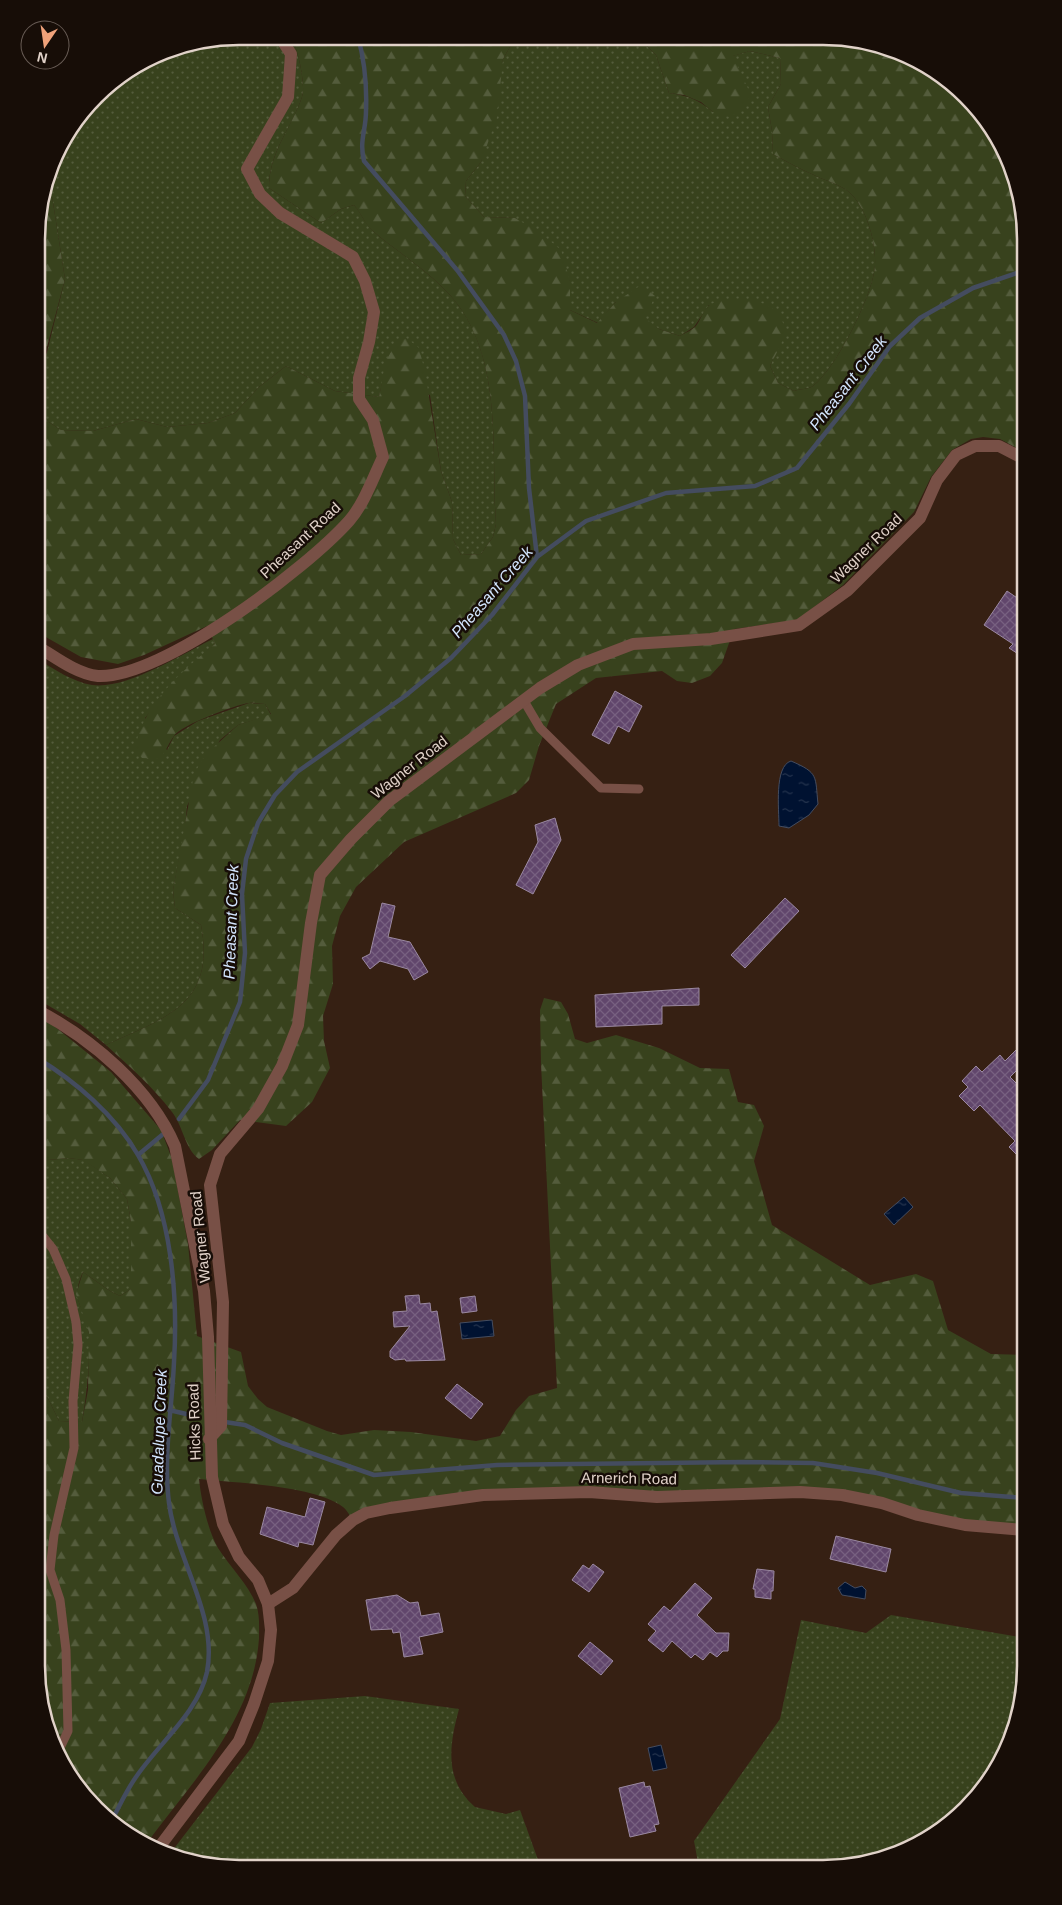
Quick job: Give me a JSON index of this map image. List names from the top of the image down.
{
  "streets": {
    "street": [
      "Pheasant Road",
      "Wagner Road",
      "Hicks Road",
      "Arnerich Road"
    ]
  },
  "crossings": [
    ["Wagner Road", "Hicks Road"],
    ["Hicks Road", "Arnerich Road"]
  ],
  "water": ["Pheasant Creek", "Guadalupe Creek"],
  "north": "bottom"
}
